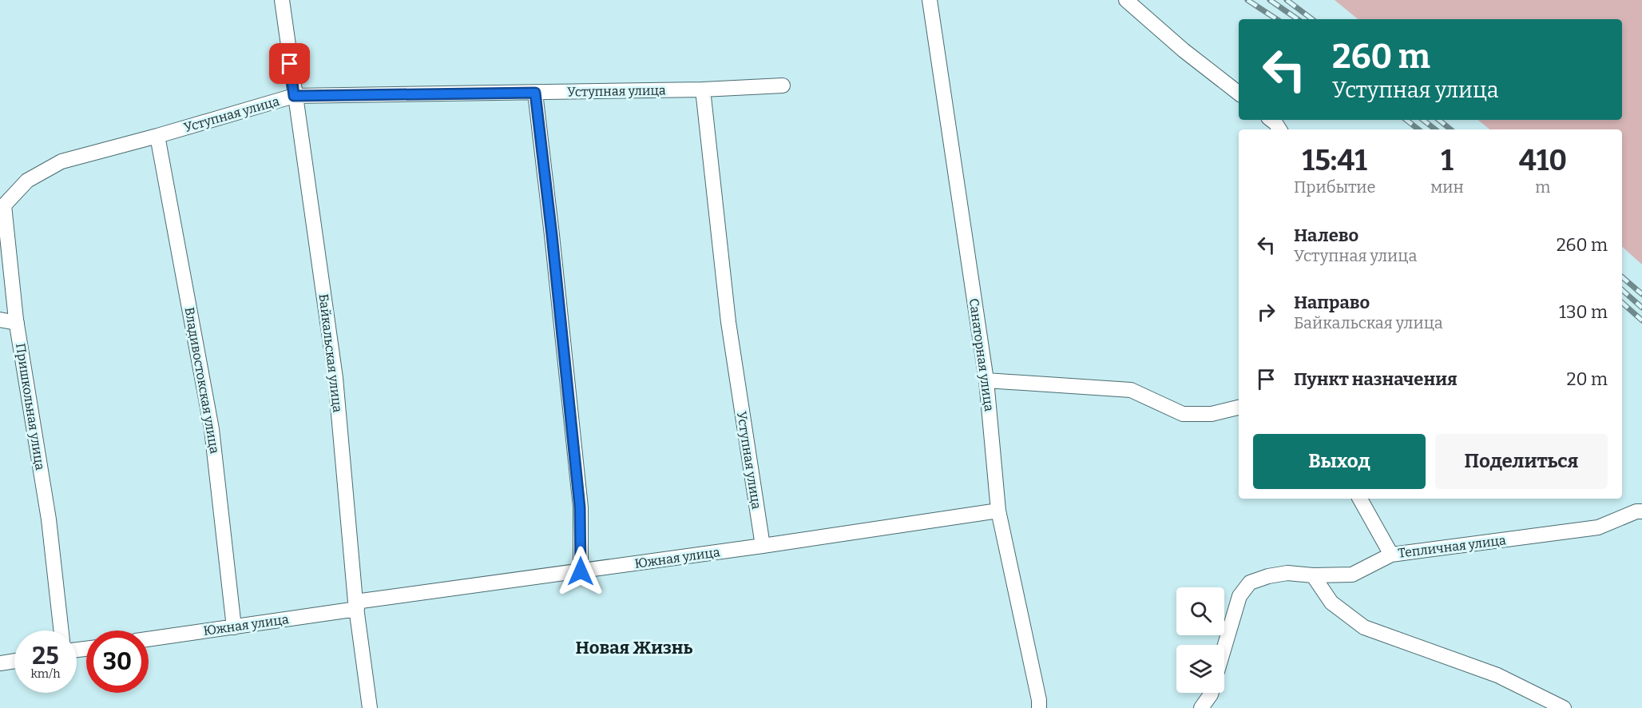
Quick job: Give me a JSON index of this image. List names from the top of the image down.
{
  "streets": {
    "street": [
      "Уступная улица",
      "Байкальская улица",
      "Санаторная улица",
      "Владивостокская улица",
      "Пришкольная улица",
      "Тепличная улица",
      "Южная улица"
    ]
  },
  "crossings": [
    ["Уступная улица", "Байкальская улица"],
    ["Уступная улица", "Владивостокская улица"],
    ["Уступная улица", "Пришкольная улица"],
    ["Уступная улица", "Южная улица"],
    ["Байкальская улица", "Южная улица"],
    ["Санаторная улица", "Южная улица"],
    ["Владивостокская улица", "Южная улица"]
  ],
  "districts": ["Новая Жизнь"],
  "page": {
    "turn": ["260 m", "Уступная улица"],
    "eta": [
      "15:41",
      "Прибытие",
      "1",
      "мин",
      "410",
      "m"
    ],
    "list": [
      {
        "name": "Налево",
        "note": "Уступная улица",
        "value": "260 m"
      },
      {
        "name": "Направо",
        "note": "Байкальская улица",
        "value": "130 m"
      },
      {
        "name": "Пункт назначения",
        "value": "20 m"
      }
    ],
    "buttons": ["Выход", "Поделиться"],
    "speed": "25 km/h",
    "limit": "30"
  }
}
